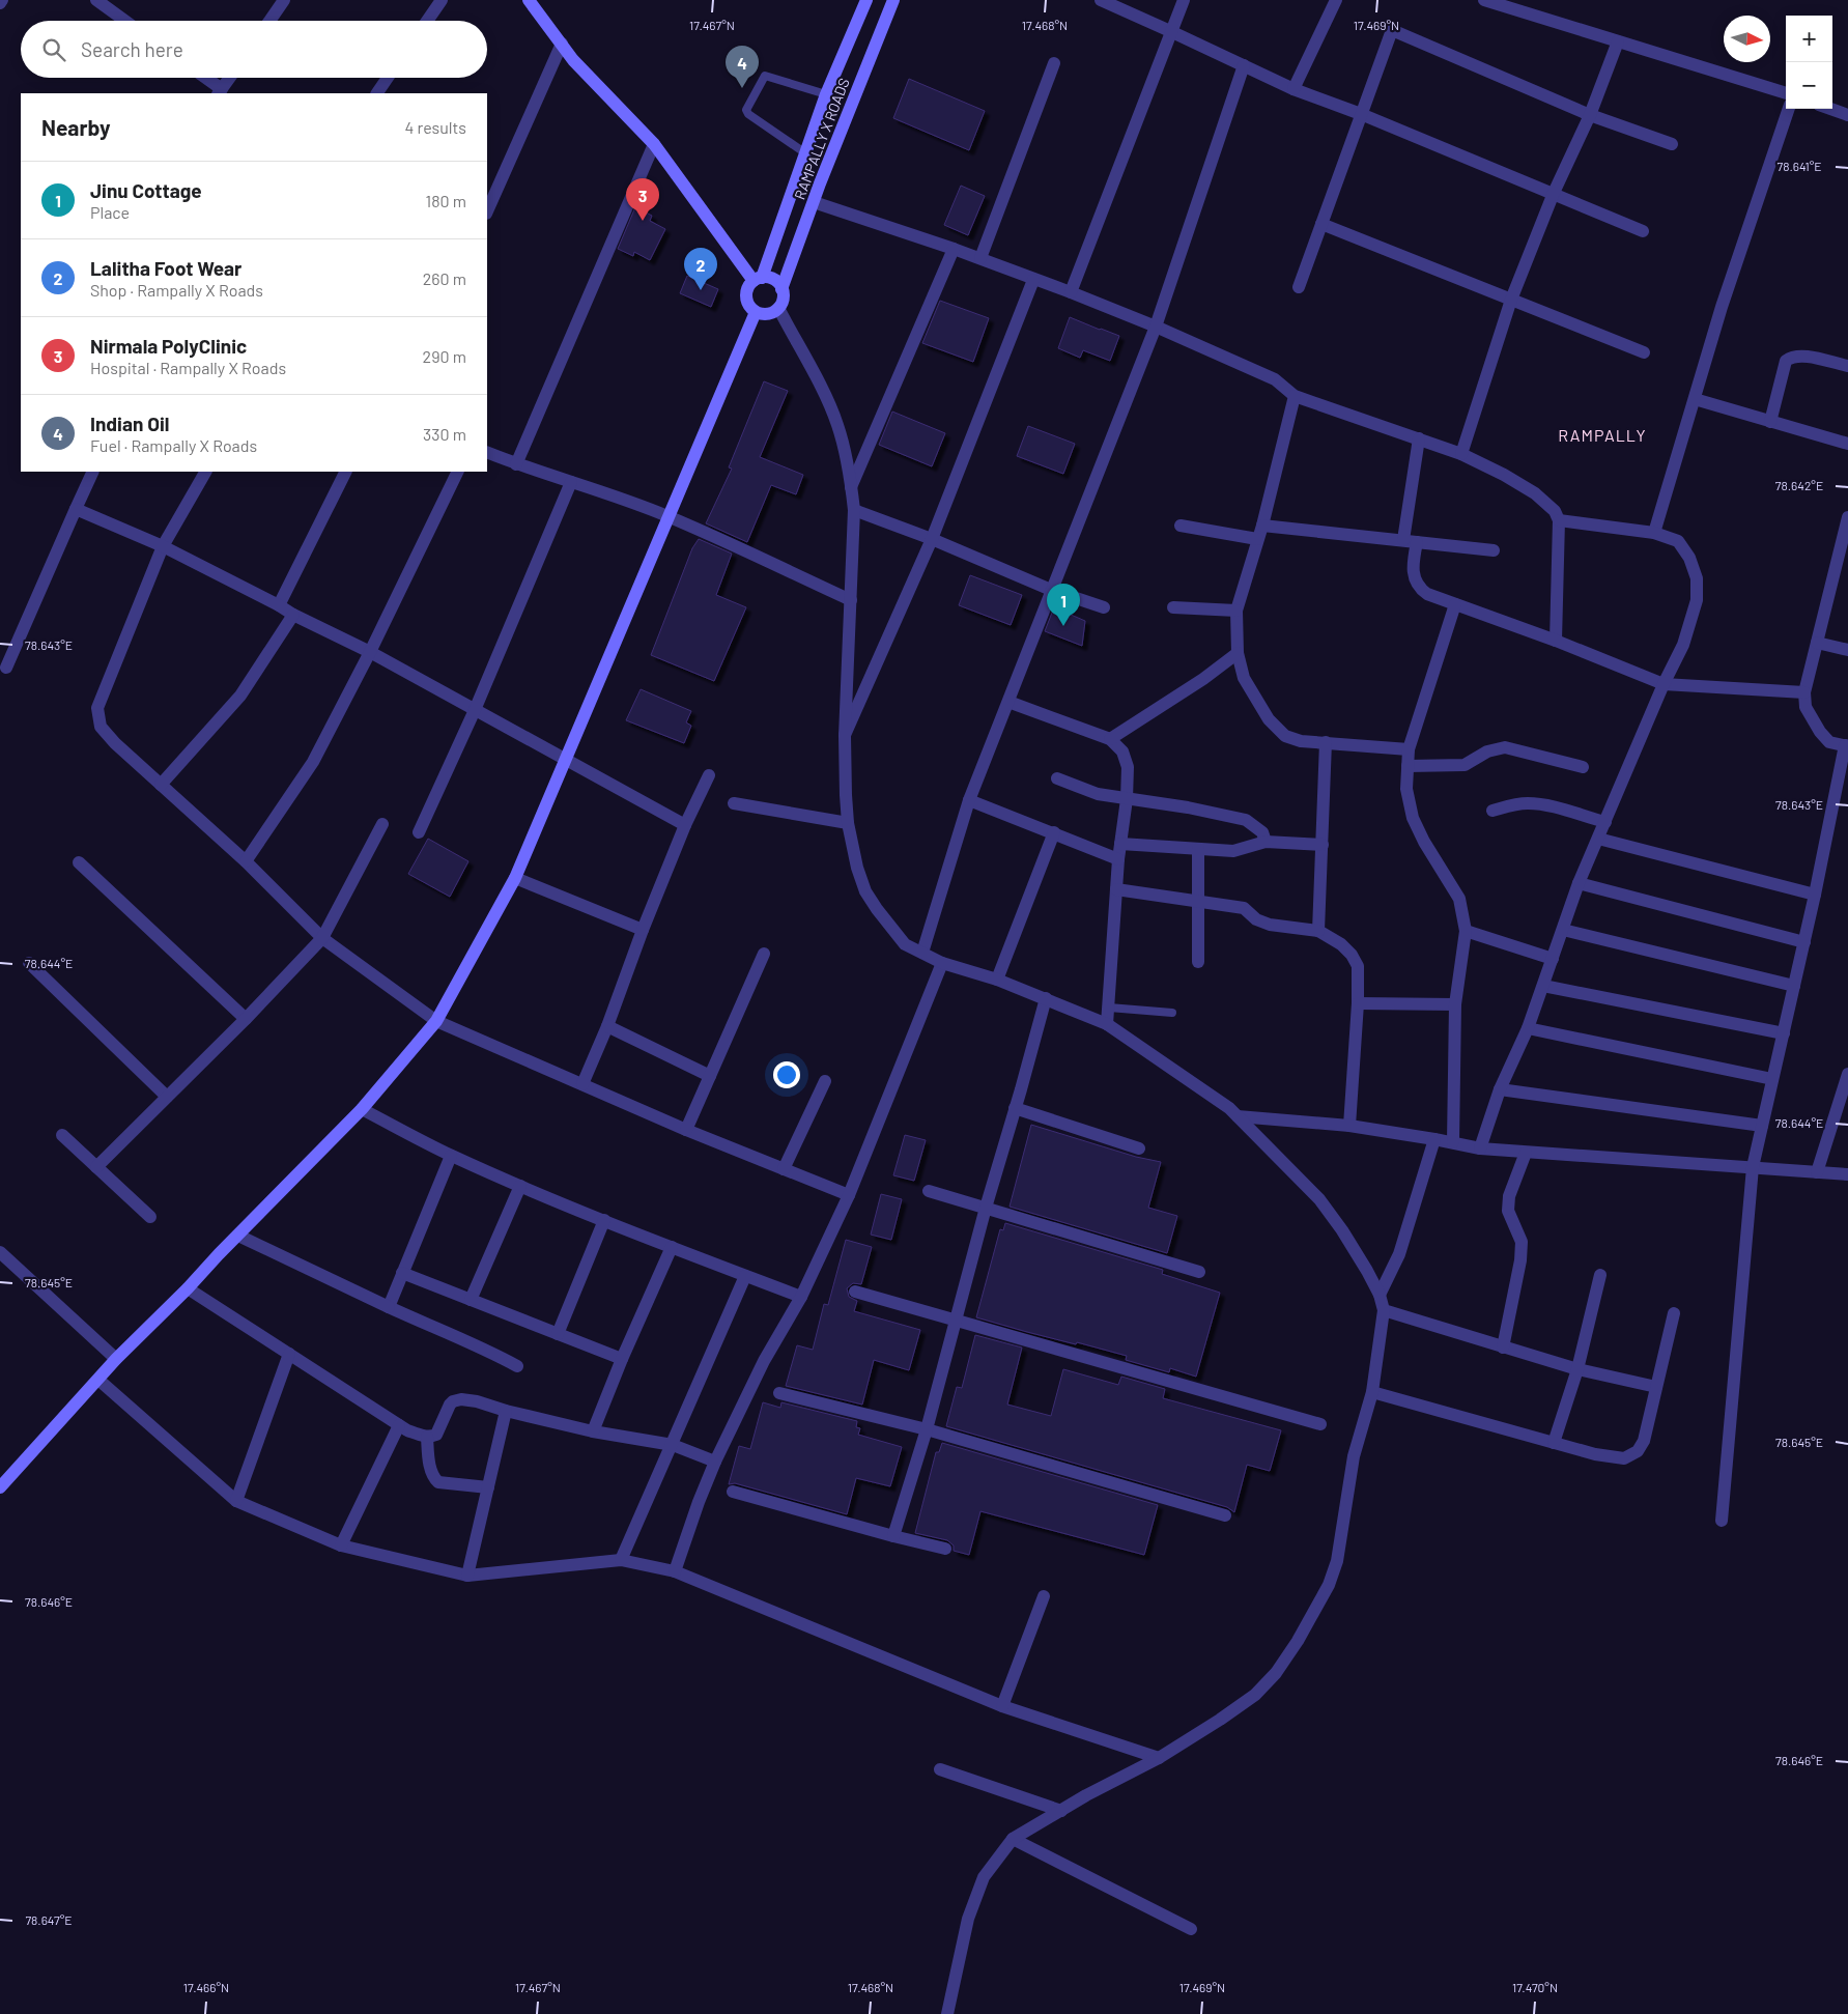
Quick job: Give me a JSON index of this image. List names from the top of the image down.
{
  "streets": {
    "main road": ["RAMPALLY X ROADS"]
  },
  "districts": ["RAMPALLY"],
  "north": "right",
  "page": {
    "map_buttons": ["+", "−"],
    "search": "Search here",
    "pins": [
      "4",
      "3",
      "2",
      "1"
    ],
    "heading": ["Nearby", "4 results"],
    "list": [
      {
        "mark": "1",
        "name": "Jinu Cottage",
        "note": "Place",
        "value": "180 m"
      },
      {
        "mark": "2",
        "name": "Lalitha Foot Wear",
        "note": "Shop · Rampally X Roads",
        "value": "260 m"
      },
      {
        "mark": "3",
        "name": "Nirmala PolyClinic",
        "note": "Hospital · Rampally X Roads",
        "value": "290 m"
      },
      {
        "mark": "4",
        "name": "Indian Oil",
        "note": "Fuel · Rampally X Roads",
        "value": "330 m"
      }
    ]
  },
  "coordinates": [
    "17.467°N",
    "17.468°N",
    "17.469°N",
    "78.641°E",
    "78.642°E",
    "78.643°E",
    "78.644°E",
    "78.645°E",
    "78.646°E",
    "78.647°E",
    "17.466°N",
    "17.470°N"
  ]
}
